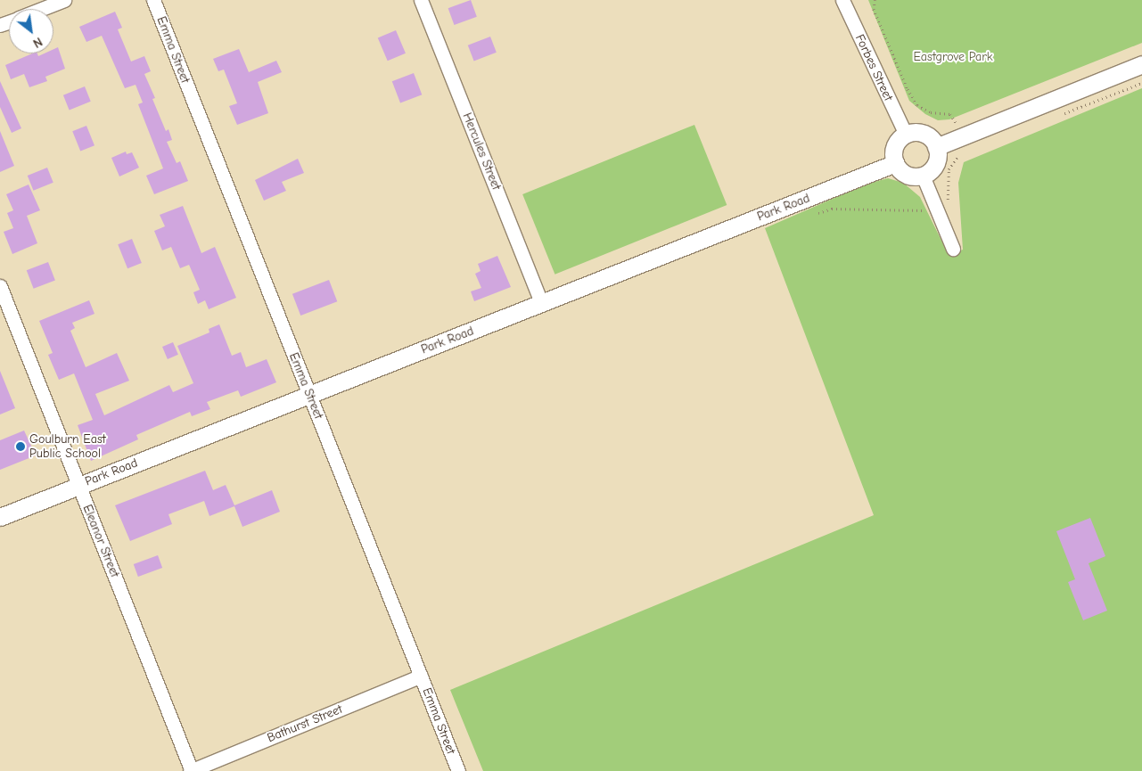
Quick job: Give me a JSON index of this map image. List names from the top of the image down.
{
  "streets": {
    "street": [
      "Emma Street",
      "Forbes Street",
      "Hercules Street",
      "Park Road",
      "Eleanor Street",
      "Bathurst Street"
    ]
  },
  "crossings": [
    ["Emma Street", "Park Road"],
    ["Emma Street", "Bathurst Street"],
    ["Forbes Street", "Park Road"],
    ["Hercules Street", "Park Road"],
    ["Park Road", "Eleanor Street"],
    ["Eleanor Street", "Bathurst Street"]
  ],
  "parks": ["Eastgrove Park"],
  "places": ["Goulburn East Public School"],
  "north": "bottom right"
}
